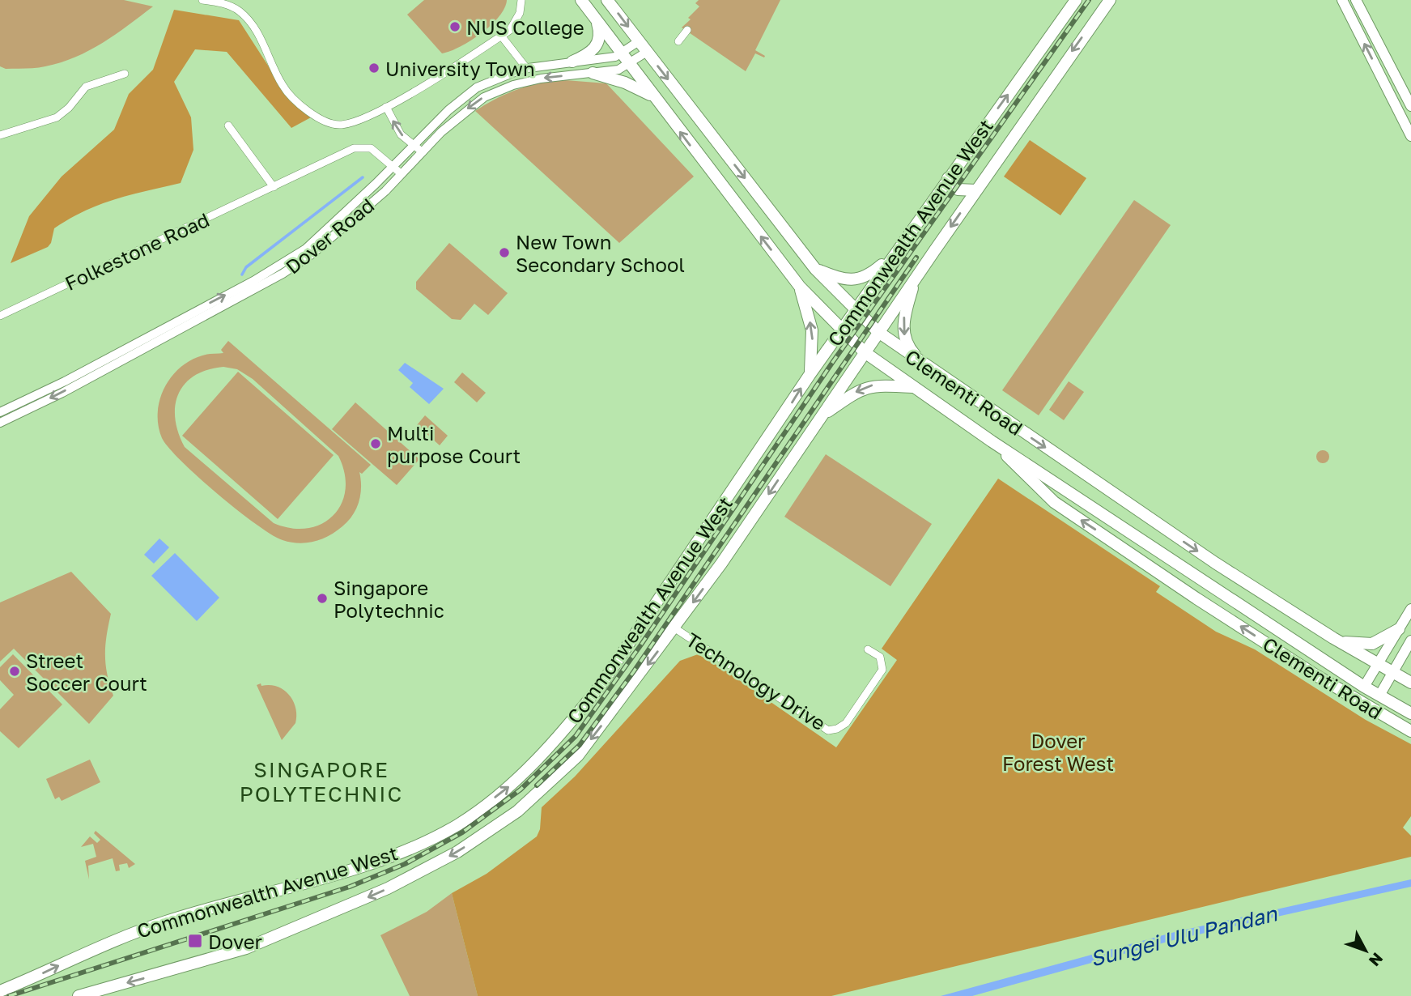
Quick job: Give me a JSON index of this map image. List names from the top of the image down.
{
  "streets": {
    "main road": ["Commonwealth Avenue West", "Clementi Road"],
    "street": ["Dover Road", "Folkestone Road", "Technology Drive"]
  },
  "crossings": [
    ["Commonwealth Avenue West", "Clementi Road"],
    ["Commonwealth Avenue West", "Technology Drive"],
    ["Dover Road", "Folkestone Road"],
    ["Dover Road", "Clementi Road"]
  ],
  "districts": ["SINGAPORE POLYTECHNIC"],
  "water": ["Sungei Ulu Pandan"],
  "parks": ["Dover Forest West"],
  "places": {
    "other": [
      "NUS College",
      "University Town",
      "New Town Secondary School",
      "Multi purpose Court",
      "Singapore Polytechnic",
      "Street Soccer Court"
    ],
    "transit": ["Dover"]
  },
  "north": "bottom right"
}
